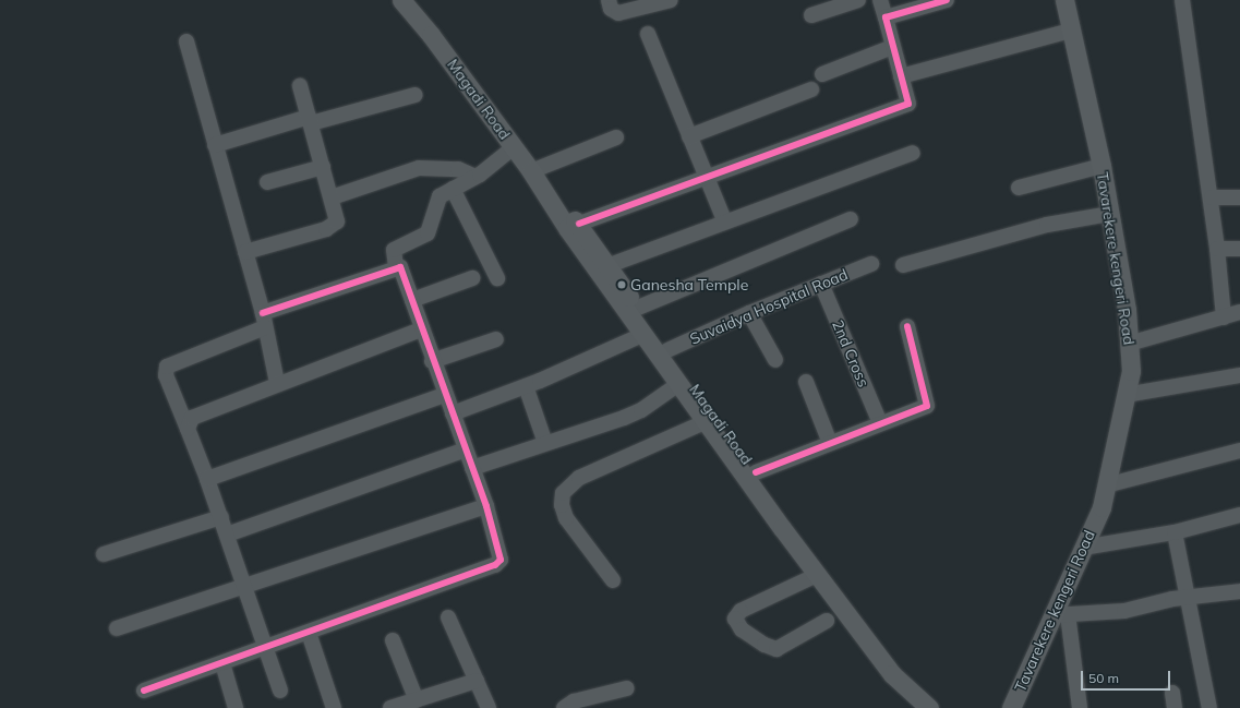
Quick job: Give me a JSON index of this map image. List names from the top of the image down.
{
  "streets": {
    "main road": ["Magadi Road", "Tavarekere kengeri Road"],
    "street": ["Suvaidya Hospital Road", "2nd Cross"]
  },
  "crossings": [
    ["Magadi Road", "Suvaidya Hospital Road"],
    ["Suvaidya Hospital Road", "2nd Cross"]
  ],
  "places": ["Ganesha Temple"],
  "scale_bar": "50 m"
}
